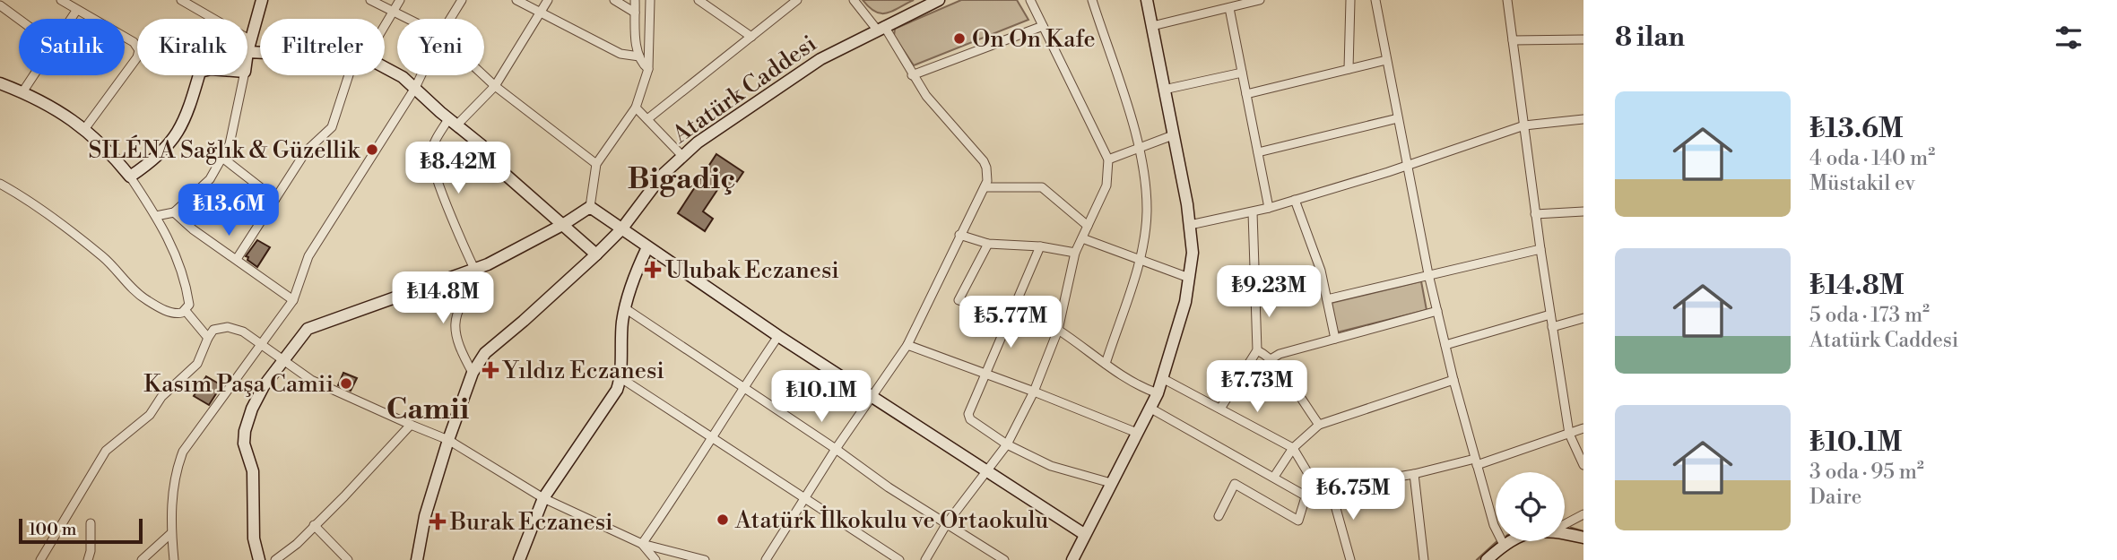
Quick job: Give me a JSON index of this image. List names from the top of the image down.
{
  "streets": {
    "street": ["Atatürk Caddesi"]
  },
  "districts": ["Bigadiç", "Camii"],
  "places": {
    "other": [
      "On On Kafe",
      "SILÉNA Sağlık & Güzellik",
      "Kasım Paşa Camii",
      "Atatürk İlkokulu ve Ortaokulu"
    ],
    "health": ["Ulubak Eczanesi", "Yıldız Eczanesi", "Burak Eczanesi"]
  },
  "scale_bar": "100 m",
  "page": {
    "heading": "8 ilan",
    "chip": [
      "Satılık",
      "Kiralık",
      "Filtreler",
      "Yeni"
    ],
    "list": [
      {
        "name": "₺13.6M",
        "note": "4 oda · 140 m² · Müstakil ev"
      },
      {
        "name": "₺14.8M",
        "note": "5 oda · 173 m² · Atatürk Caddesi"
      },
      {
        "name": "₺10.1M",
        "note": "3 oda · 95 m² · Daire"
      }
    ],
    "price": [
      "₺8.42M",
      "₺13.6M",
      "₺9.23M",
      "₺14.8M",
      "₺5.77M",
      "₺7.73M",
      "₺10.1M",
      "₺6.75M"
    ],
    "scale": "100 m"
  }
}
